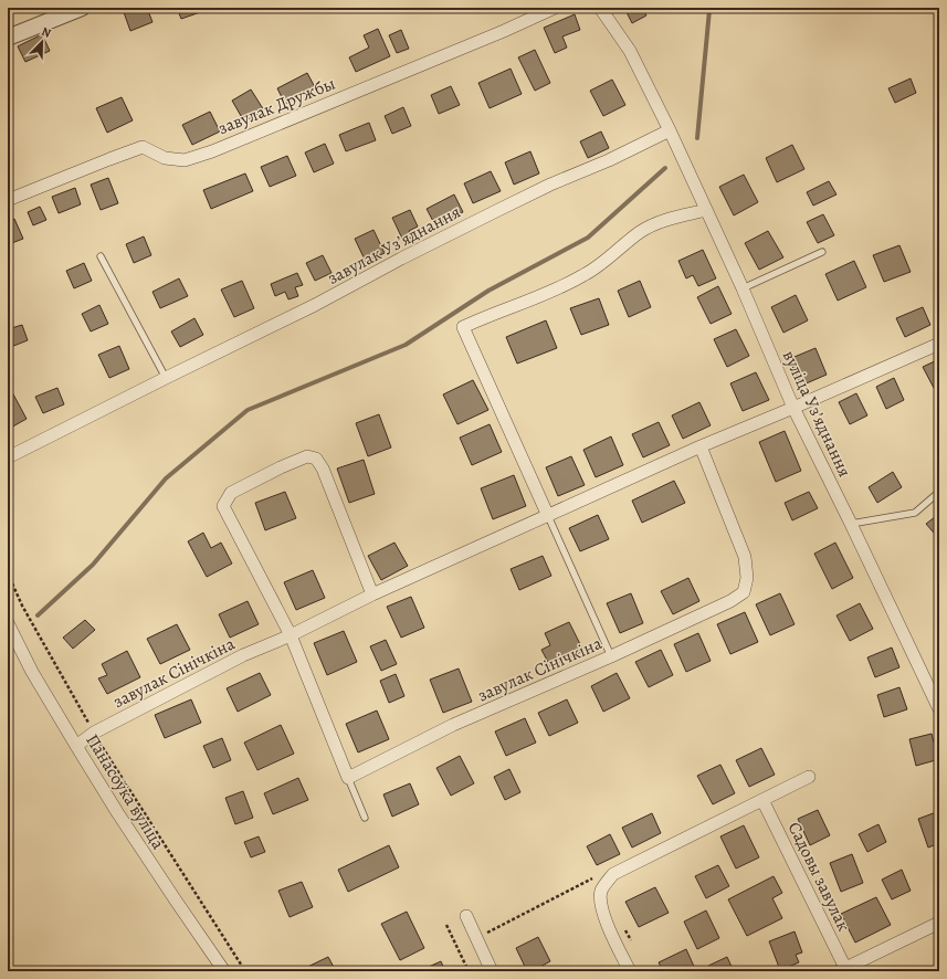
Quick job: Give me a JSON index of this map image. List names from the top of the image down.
{
  "streets": {
    "street": [
      "завулак Дружбы",
      "завулак Узʼяднання",
      "вуліца Узʼяднання",
      "завулак Сінічкіна",
      "Панасоўка вуліца",
      "Садовы завулак"
    ]
  },
  "crossings": [
    ["завулак Узʼяднання", "вуліца Узʼяднання"],
    ["вуліца Узʼяднання", "завулак Сінічкіна"],
    ["завулак Сінічкіна", "Панасоўка вуліца"]
  ],
  "north": "top right"
}
